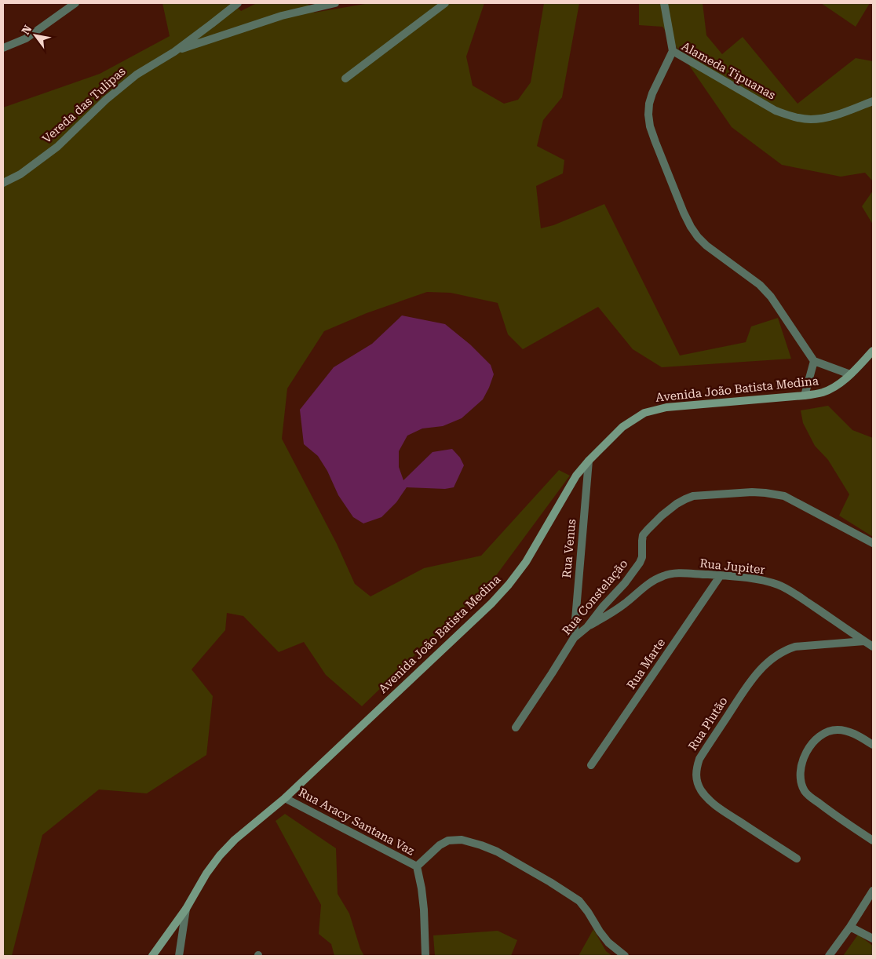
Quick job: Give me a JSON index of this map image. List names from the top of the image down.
{
  "streets": {
    "main road": ["Avenida João Batista Medina"],
    "street": [
      "Alameda Tipuanas",
      "Vereda das Tulipas",
      "Rua Venus",
      "Rua Jupiter",
      "Rua Constelação",
      "Rua Marte",
      "Rua Plutão",
      "Rua Aracy Santana Vaz"
    ]
  },
  "crossings": [
    ["Avenida João Batista Medina", "Rua Venus"],
    ["Avenida João Batista Medina", "Rua Aracy Santana Vaz"],
    ["Rua Venus", "Rua Constelação"],
    ["Rua Jupiter", "Rua Constelação"],
    ["Rua Jupiter", "Rua Marte"],
    ["Rua Jupiter", "Rua Plutão"]
  ],
  "north": "top left"
}
